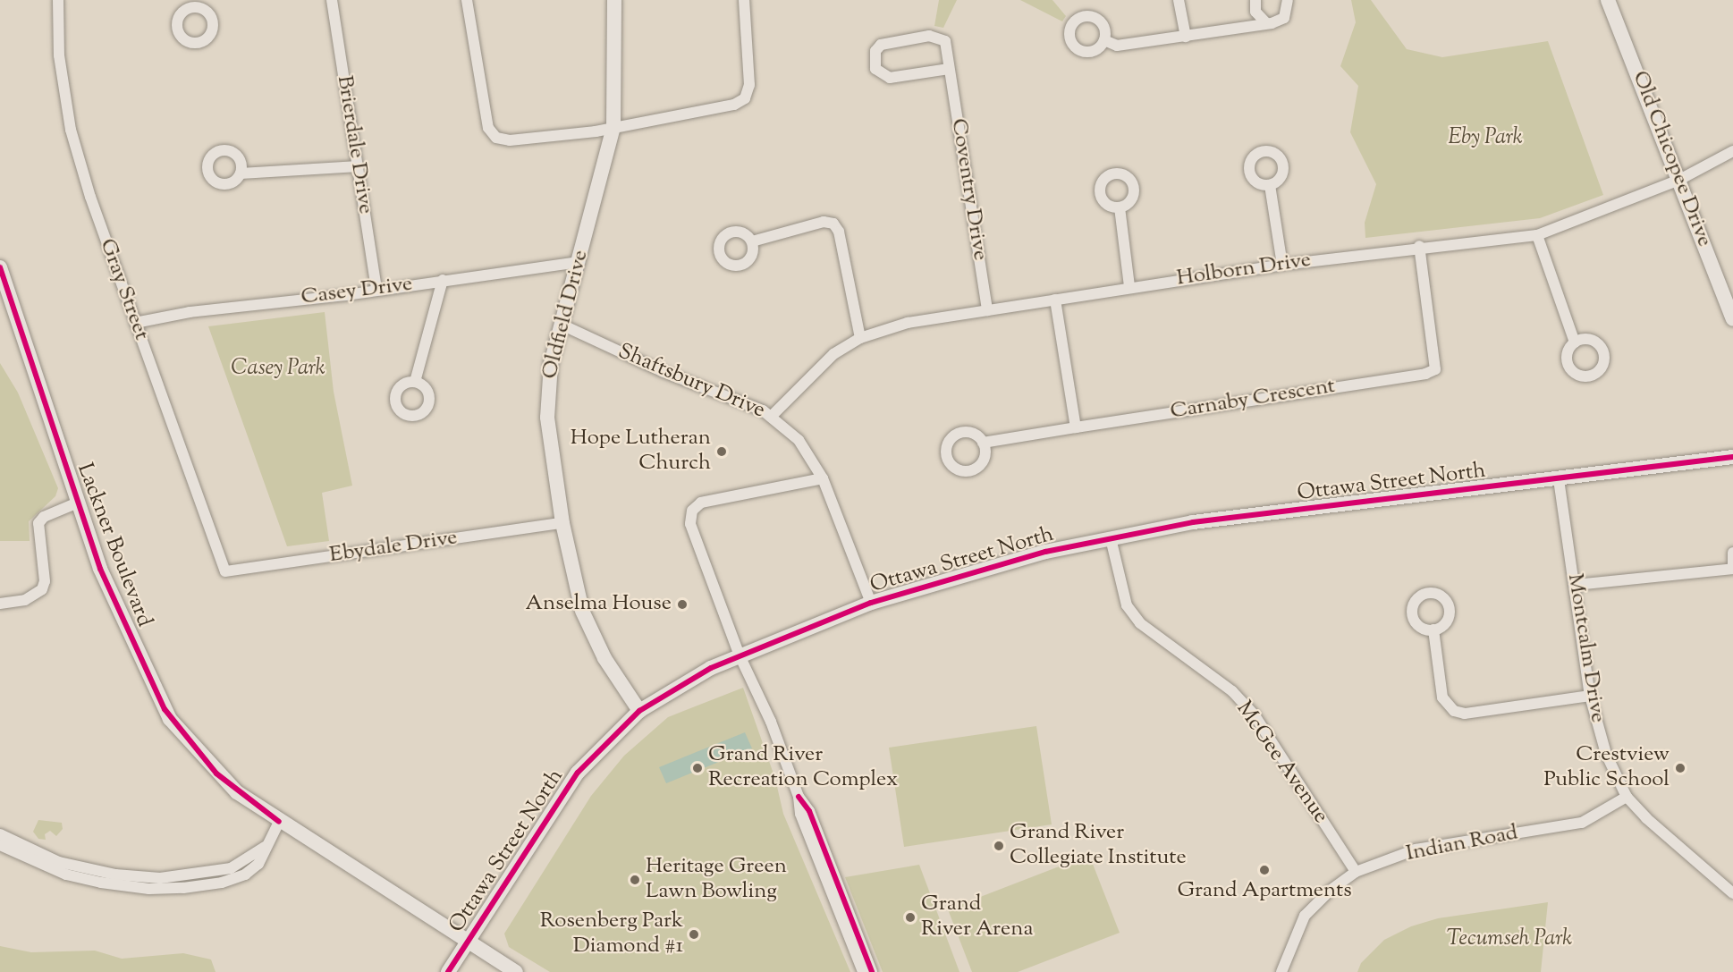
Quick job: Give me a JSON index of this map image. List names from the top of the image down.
{
  "streets": {
    "main road": [
      "Old Chicopee Drive",
      "Oldfield Drive",
      "Ottawa Street North",
      "Lackner Boulevard"
    ],
    "street": [
      "Brierdale Drive",
      "Coventry Drive",
      "Holborn Drive",
      "Gray Street",
      "Casey Drive",
      "Shaftsbury Drive",
      "Carnaby Crescent",
      "Ebydale Drive",
      "Montcalm Drive",
      "McGee Avenue",
      "Indian Road"
    ]
  },
  "crossings": [
    ["Brierdale Drive", "Casey Drive"],
    ["Old Chicopee Drive", "Holborn Drive"],
    ["Coventry Drive", "Holborn Drive"],
    ["Holborn Drive", "Shaftsbury Drive"],
    ["Holborn Drive", "Carnaby Crescent"],
    ["Gray Street", "Casey Drive"],
    ["Gray Street", "Ebydale Drive"],
    ["Casey Drive", "Oldfield Drive"],
    ["Oldfield Drive", "Shaftsbury Drive"],
    ["Oldfield Drive", "Ottawa Street North"],
    ["Oldfield Drive", "Ebydale Drive"],
    ["Shaftsbury Drive", "Ottawa Street North"],
    ["Ottawa Street North", "Lackner Boulevard"],
    ["Ottawa Street North", "Montcalm Drive"],
    ["Ottawa Street North", "McGee Avenue"],
    ["Montcalm Drive", "Indian Road"],
    ["McGee Avenue", "Indian Road"]
  ],
  "parks": ["Eby Park", "Casey Park", "Tecumseh Park"],
  "places": [
    "Hope Lutheran Church",
    "Anselma House",
    "Grand River Recreation Complex",
    "Crestview Public School",
    "Grand River Collegiate Institute",
    "Grand Apartments",
    "Heritage Green Lawn Bowling",
    "Grand River Arena",
    "Rosenberg Park Diamond #1"
  ]
}
